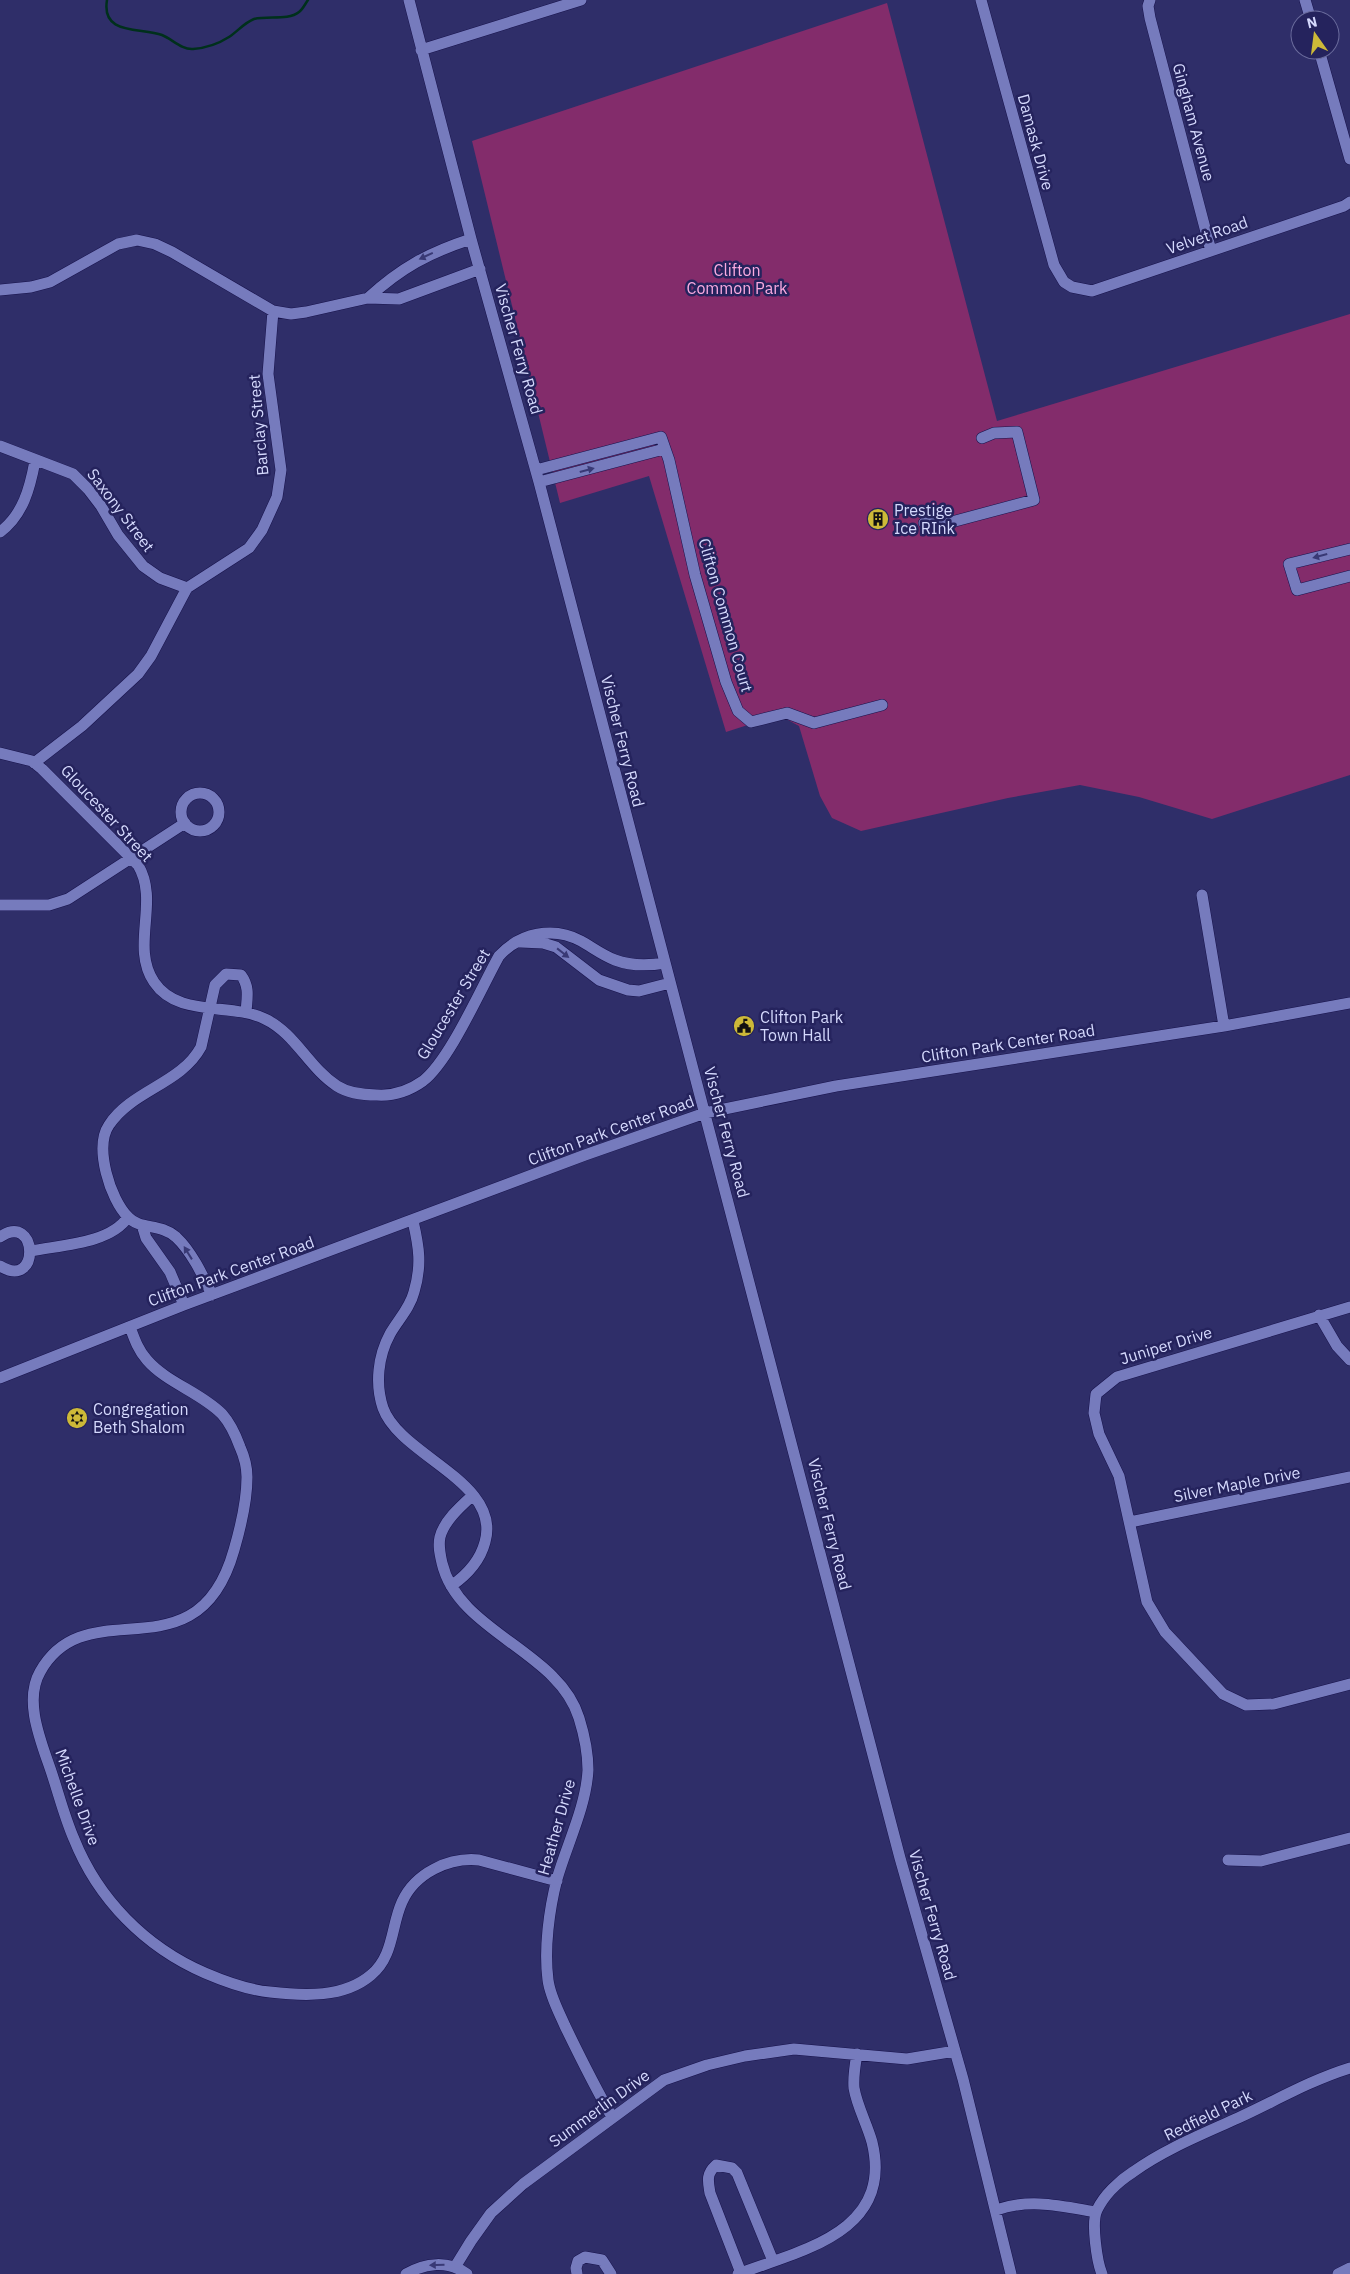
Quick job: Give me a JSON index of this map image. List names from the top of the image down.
{
  "streets": {
    "street": [
      "Gingham Avenue",
      "Damask Drive",
      "Velvet Road",
      "Vischer Ferry Road",
      "Barclay Street",
      "Saxony Street",
      "Clifton Common Court",
      "Gloucester Street",
      "Clifton Park Center Road",
      "Juniper Drive",
      "Silver Maple Drive",
      "Michelle Drive",
      "Heather Drive",
      "Summerlin Drive",
      "Redfield Park"
    ]
  },
  "crossings": [
    ["Gingham Avenue", "Velvet Road"],
    ["Damask Drive", "Velvet Road"],
    ["Vischer Ferry Road", "Clifton Common Court"],
    ["Vischer Ferry Road", "Gloucester Street"],
    ["Vischer Ferry Road", "Clifton Park Center Road"],
    ["Vischer Ferry Road", "Summerlin Drive"],
    ["Barclay Street", "Saxony Street"],
    ["Barclay Street", "Gloucester Street"],
    ["Clifton Park Center Road", "Michelle Drive"],
    ["Juniper Drive", "Silver Maple Drive"],
    ["Michelle Drive", "Heather Drive"],
    ["Heather Drive", "Summerlin Drive"]
  ],
  "parks": ["Clifton Common Park"],
  "places": {
    "building": ["Prestige Ice RInk"],
    "public building": ["Clifton Park Town Hall"],
    "synagogue": ["Congregation Beth Shalom"]
  },
  "north": "top"
}
